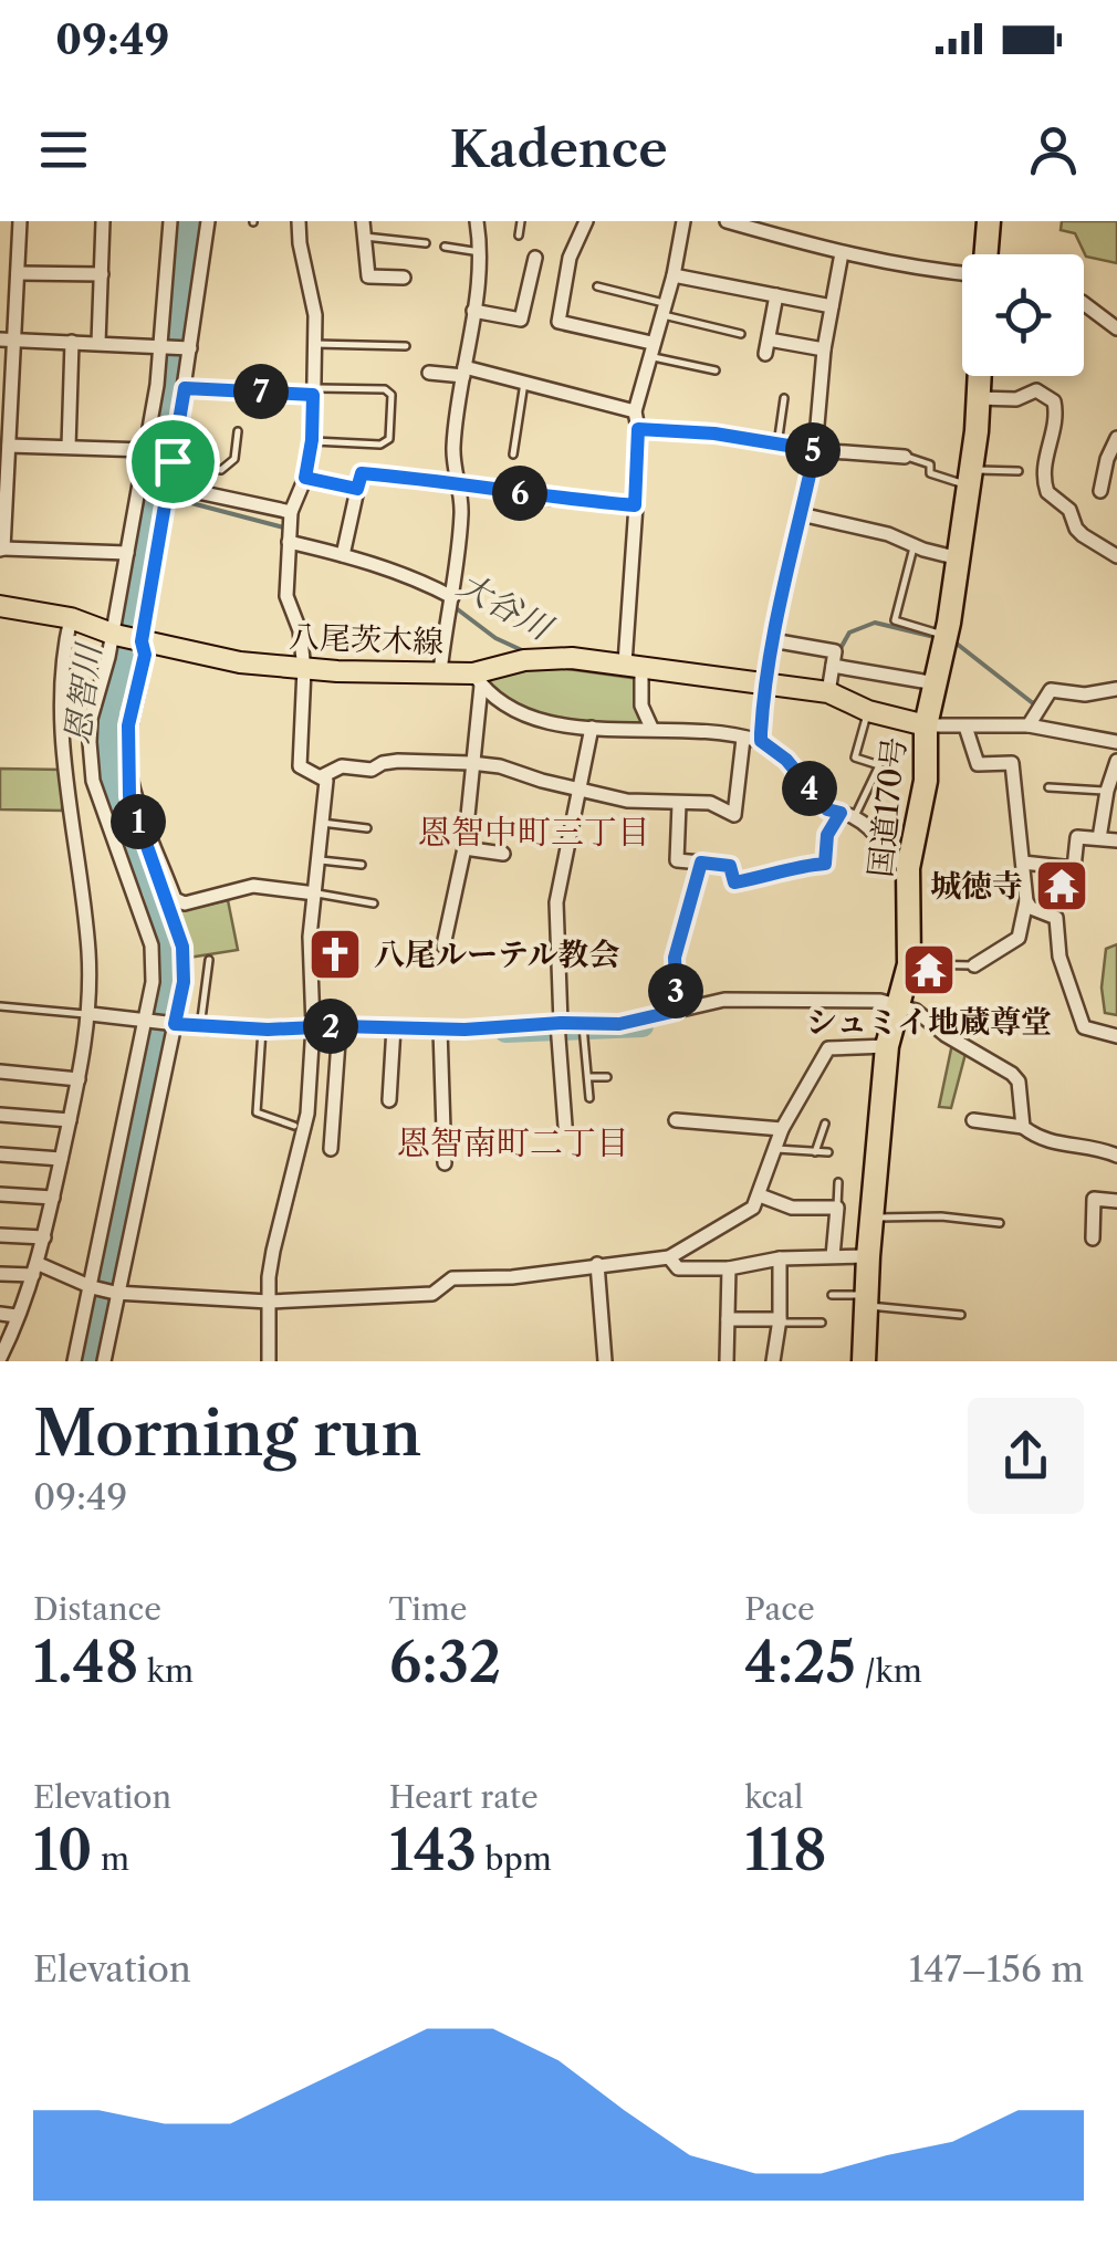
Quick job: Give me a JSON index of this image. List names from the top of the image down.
{
  "streets": {
    "highway": ["国道170号"],
    "main road": ["八尾茨木線"]
  },
  "crossings": [
    ["八尾茨木線", "国道170号"]
  ],
  "districts": ["恩智中町三丁目", "恩智南町二丁目"],
  "water": ["大谷川", "恩智川"],
  "places": {
    "temple": ["城徳寺", "シュミイ地蔵尊堂"],
    "church": ["八尾ルーテル教会"]
  },
  "page": {
    "status": "09:49",
    "header": "Kadence",
    "pins": [
      "7",
      "5",
      "6",
      "4",
      "1",
      "3",
      "2"
    ],
    "heading": ["Morning run", "09:49"],
    "stats": [
      ["Distance", "1.48 km"],
      ["Time", "6:32"],
      ["Pace", "4:25 /km"],
      ["Elevation", "10 m"],
      ["Heart rate", "143 bpm"],
      ["kcal", "118"]
    ],
    "chart": ["Elevation", "147–156 m"]
  }
}
